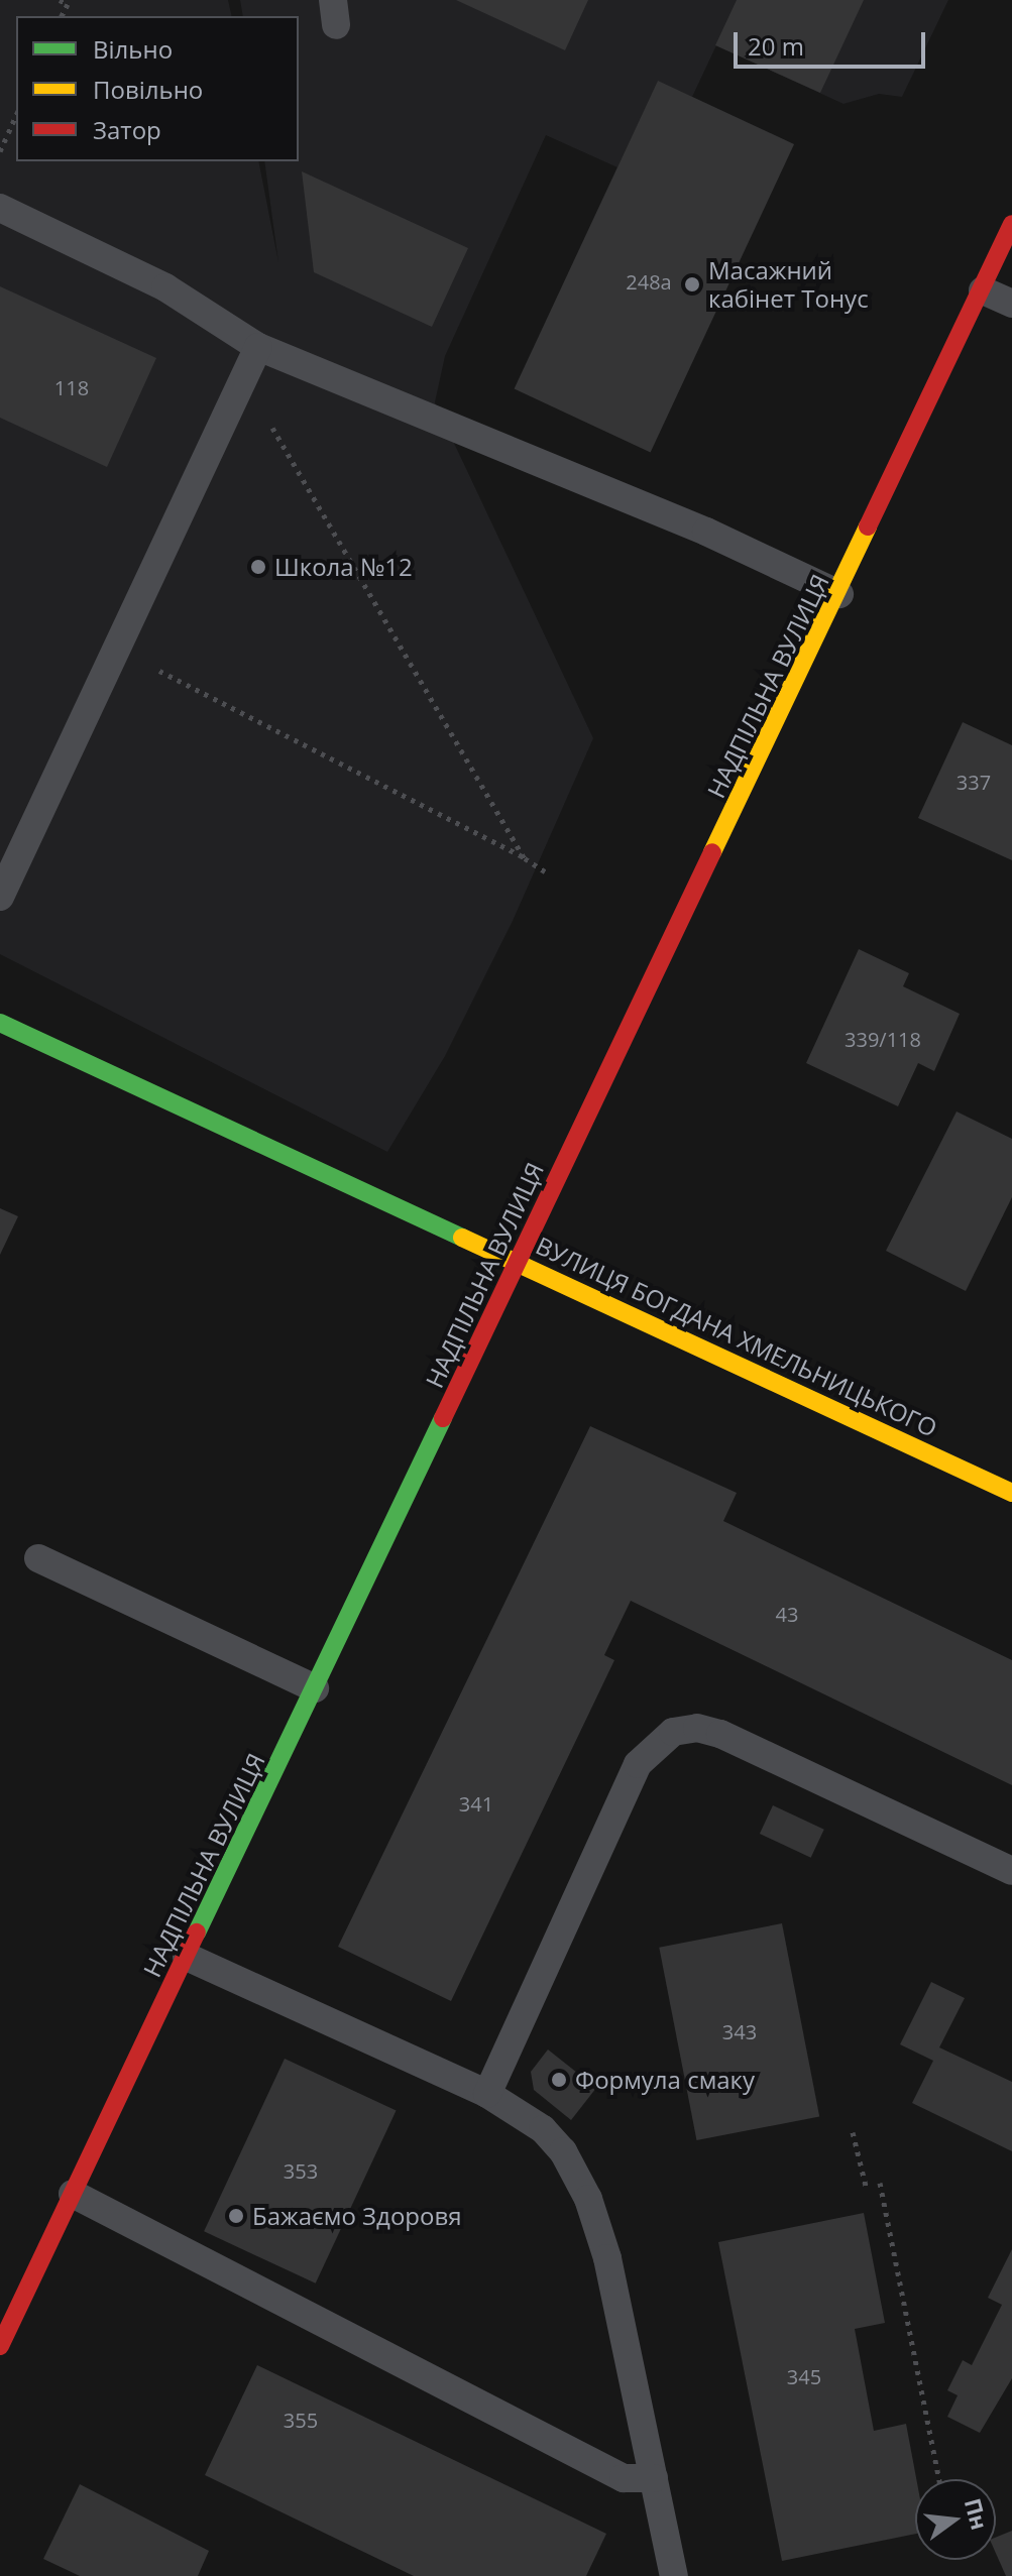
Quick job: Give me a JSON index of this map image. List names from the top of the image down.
{
  "streets": {
    "main road": ["НАДПІЛЬНА ВУЛИЦЯ", "ВУЛИЦЯ БОГДАНА ХМЕЛЬНИЦЬКОГО"]
  },
  "crossings": [
    ["НАДПІЛЬНА ВУЛИЦЯ", "ВУЛИЦЯ БОГДАНА ХМЕЛЬНИЦЬКОГО"]
  ],
  "places": [
    "Масажний кабінет Тонус",
    "Школа №12",
    "Формула смаку",
    "Бажаємо Здоровя"
  ],
  "house_numbers": [
    "248а",
    "118",
    "337",
    "339/118",
    "43",
    "341",
    "343",
    "353",
    "345",
    "355"
  ],
  "legend": ["Вільно", "Повільно", "Затор"],
  "scale_bar": "20 m",
  "north": "right"
}
